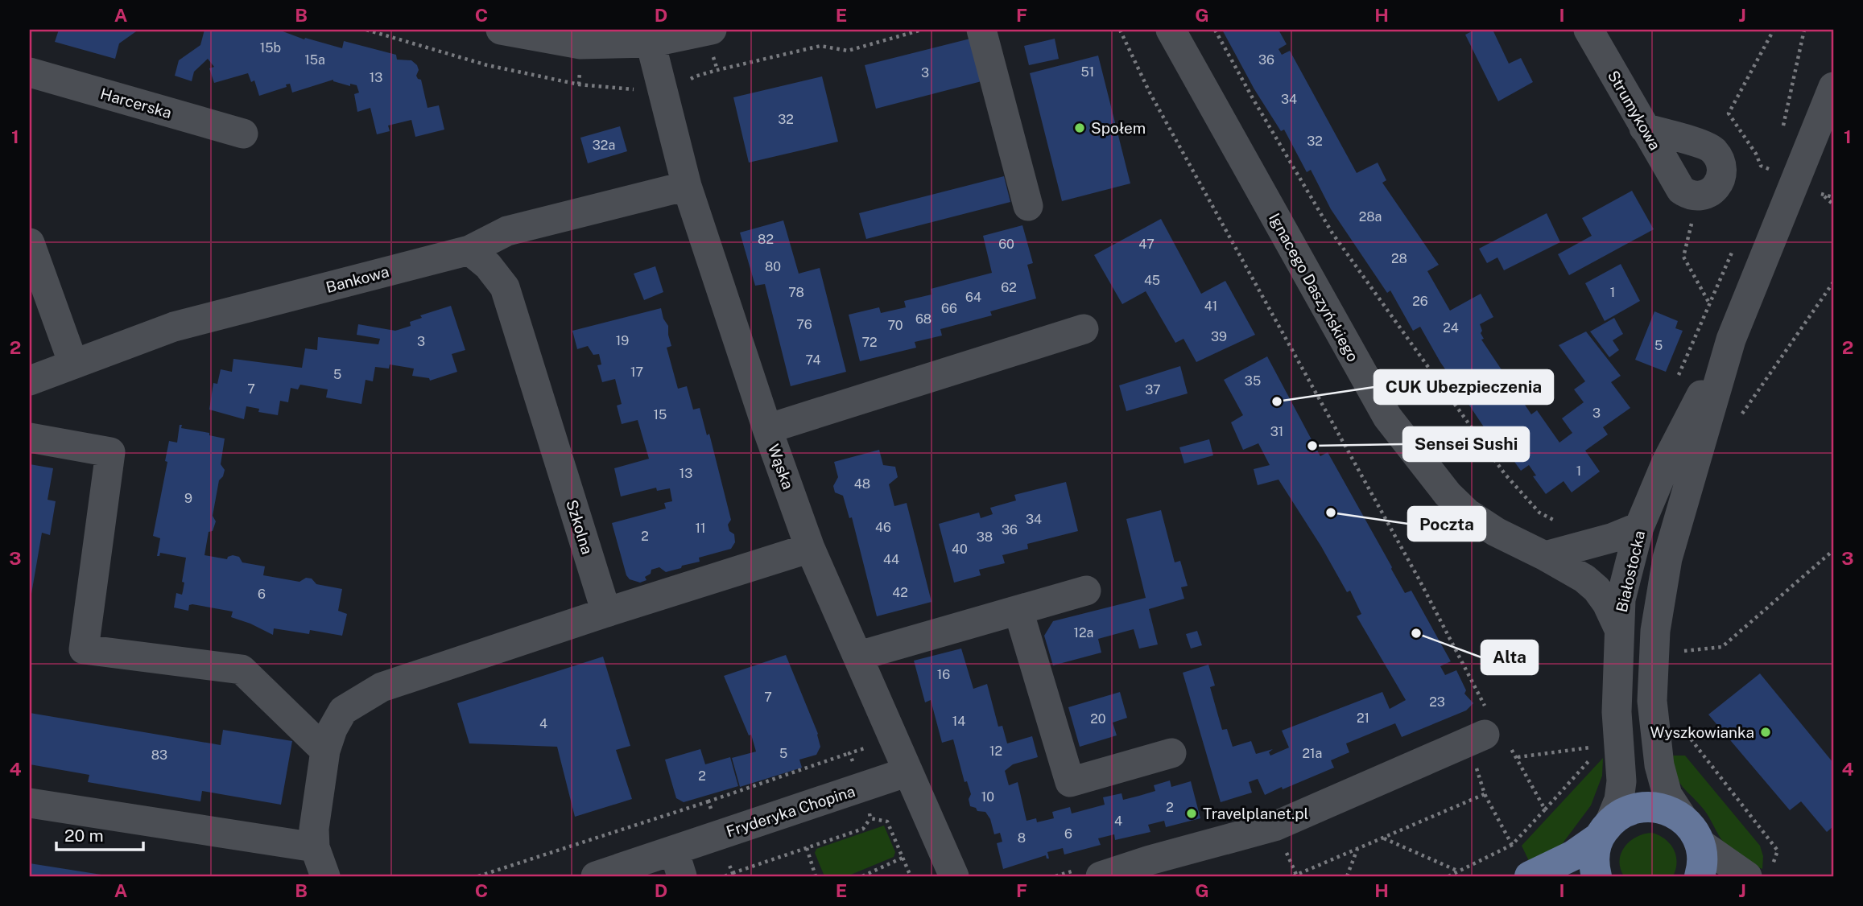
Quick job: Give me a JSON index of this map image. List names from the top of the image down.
{
  "streets": {
    "street": [
      "Harcerska",
      "Strumykowa",
      "Bankowa",
      "Ignacego Daszyńskiego",
      "Wąska",
      "Szkolna",
      "Białostocka",
      "Fryderyka Chopina"
    ]
  },
  "crossings": [
    ["Bankowa", "Wąska"],
    ["Bankowa", "Szkolna"],
    ["Ignacego Daszyńskiego", "Białostocka"],
    ["Wąska", "Fryderyka Chopina"]
  ],
  "places": [
    "Społem",
    "CUK Ubezpieczenia",
    "Sensei Sushi",
    "Poczta",
    "Alta",
    "Wyszkowianka",
    "Travelplanet.pl"
  ],
  "house_numbers": [
    "15b",
    "15a",
    "36",
    "51",
    "3",
    "13",
    "34",
    "32",
    "32",
    "32a",
    "28a",
    "82",
    "60",
    "47",
    "28",
    "80",
    "45",
    "62",
    "78",
    "1",
    "64",
    "26",
    "41",
    "66",
    "68",
    "76",
    "70",
    "24",
    "39",
    "19",
    "3",
    "72",
    "5",
    "74",
    "17",
    "5",
    "35",
    "7",
    "37",
    "3",
    "15",
    "31",
    "1",
    "13",
    "48",
    "9",
    "34",
    "46",
    "11",
    "36",
    "2",
    "38",
    "40",
    "44",
    "42",
    "6",
    "12a",
    "16",
    "7",
    "23",
    "21",
    "20",
    "14",
    "4",
    "12",
    "5",
    "21a",
    "83",
    "2",
    "10",
    "2",
    "4",
    "6",
    "8"
  ],
  "scale_bar": "20 m",
  "grid": {
    "columns": [
      "A",
      "B",
      "C",
      "D",
      "E",
      "F",
      "G",
      "H",
      "I",
      "J"
    ],
    "rows": [
      "1",
      "2",
      "3",
      "4"
    ]
  }
}
